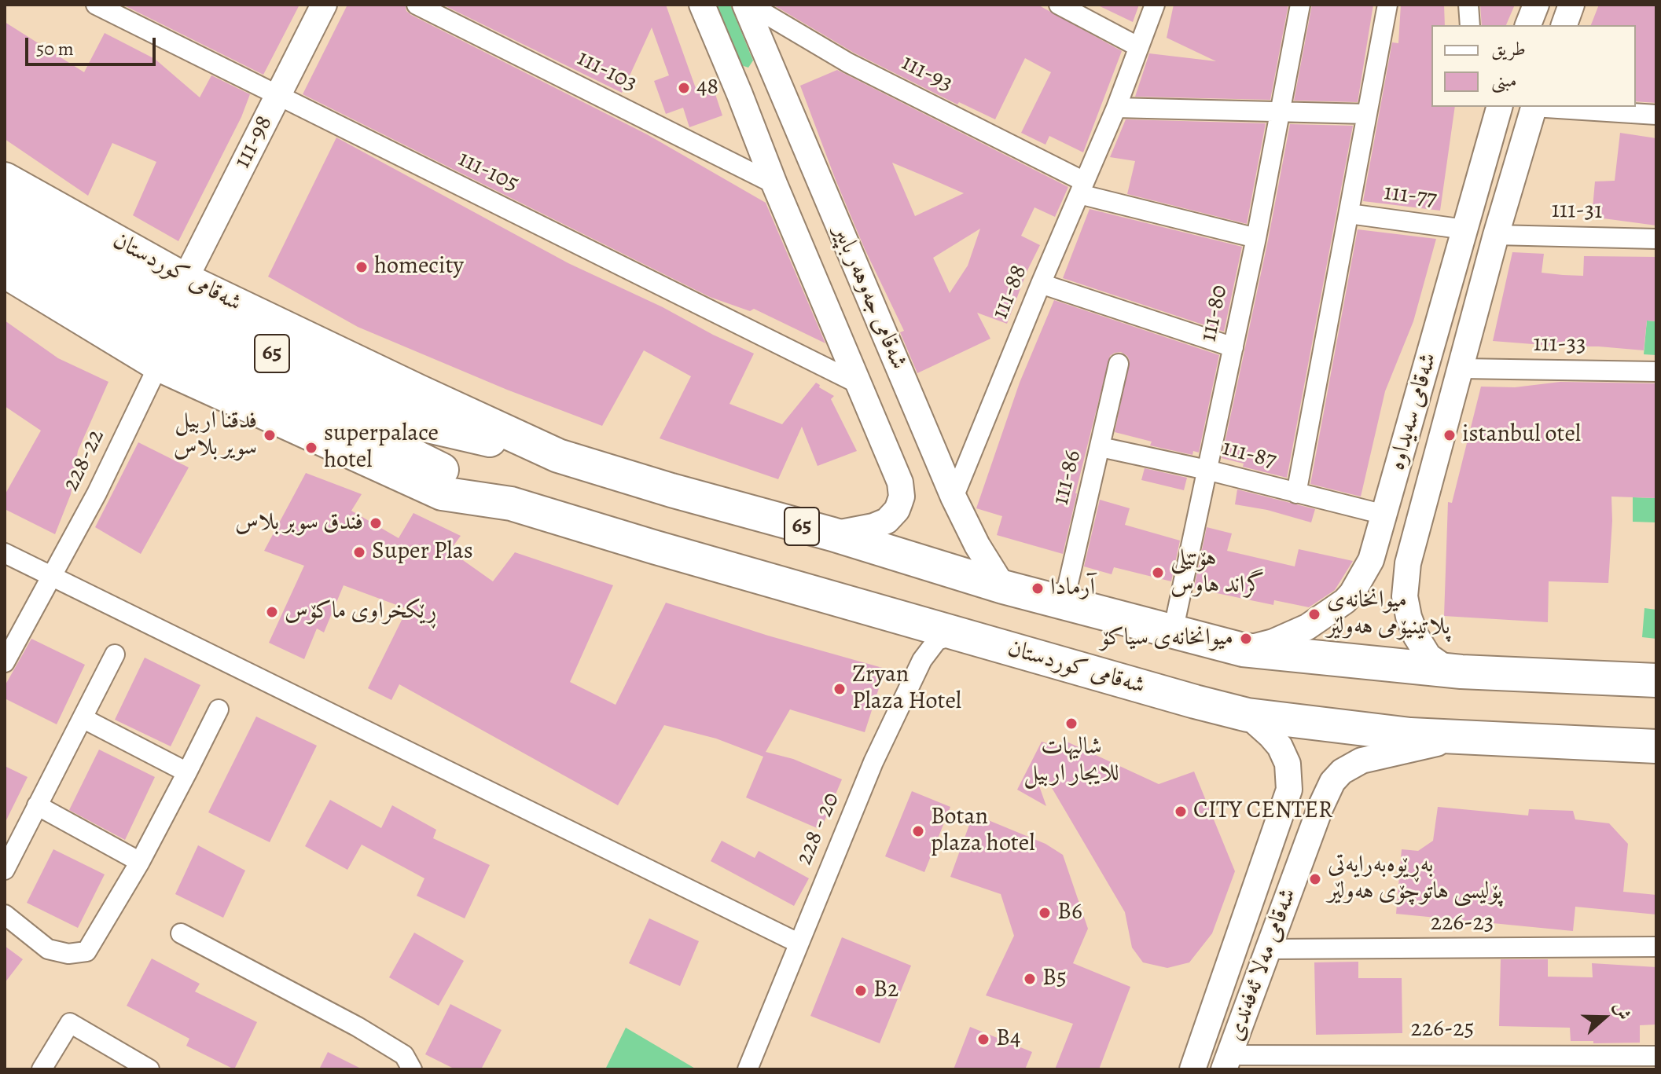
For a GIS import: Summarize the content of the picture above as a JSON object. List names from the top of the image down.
{
  "streets": {
    "highway": ["شەقامی کوردستان", "65"],
    "main road": [
      "111-98",
      "شەقامی جەوهەر باپیر",
      "شەقامی سەیداوە",
      "شەقامی مەلا ئەفەندی"
    ],
    "street": [
      "111-103",
      "111-93",
      "111-105",
      "111-77",
      "111-31",
      "111-88",
      "111-80",
      "111-33",
      "111-87",
      "228-22",
      "111-86",
      "228 - 20",
      "226-23",
      "226-25"
    ]
  },
  "crossings": [
    ["111-103", "شەقامی جەوهەر باپیر"],
    ["111-93", "111-88"],
    ["111-93", "شەقامی جەوهەر باپیر"],
    ["111-93", "111-80"],
    ["111-98", "111-105"],
    ["111-98", "شەقامی کوردستان"],
    ["111-105", "شەقامی جەوهەر باپیر"],
    ["111-77", "شەقامی سەیداوە"],
    ["111-31", "شەقامی سەیداوە"],
    ["شەقامی کوردستان", "شەقامی جەوهەر باپیر"],
    ["شەقامی کوردستان", "111-80"],
    ["شەقامی کوردستان", "شەقامی سەیداوە"],
    ["شەقامی کوردستان", "228-22"],
    ["شەقامی کوردستان", "111-86"],
    ["شەقامی کوردستان", "228 - 20"],
    ["شەقامی کوردستان", "شەقامی مەلا ئەفەندی"],
    ["111-88", "شەقامی جەوهەر باپیر"],
    ["111-80", "111-87"],
    ["111-33", "شەقامی سەیداوە"],
    ["شەقامی سەیداوە", "111-87"],
    ["111-87", "111-86"],
    ["226-23", "شەقامی مەلا ئەفەندی"],
    ["شەقامی مەلا ئەفەندی", "226-25"]
  ],
  "places": [
    "48",
    "homecity",
    "فدقنا اربيل سوير بلاس",
    "istanbul otel",
    "superpalace hotel",
    "فندق سوبر بلاس",
    "Super Plas",
    "هۆتێلی گراند هاوس",
    "آرمادا",
    "ڕێکخراوی ماکۆس",
    "میوانخانەی پلاتینیۆمی هەولێر",
    "میوانخانەی سیاکۆ",
    "Zryan Plaza Hotel",
    "شاليهات للايجار اربيل",
    "CITY CENTER",
    "Botan plaza hotel",
    "بەڕێوەبەرایەتی پۆلیسی هاتوچۆی هەولێر",
    "B6",
    "B5",
    "B2",
    "B4"
  ],
  "legend": ["طريق", "مبنى"],
  "scale_bar": "50 m",
  "north": "right"
}
